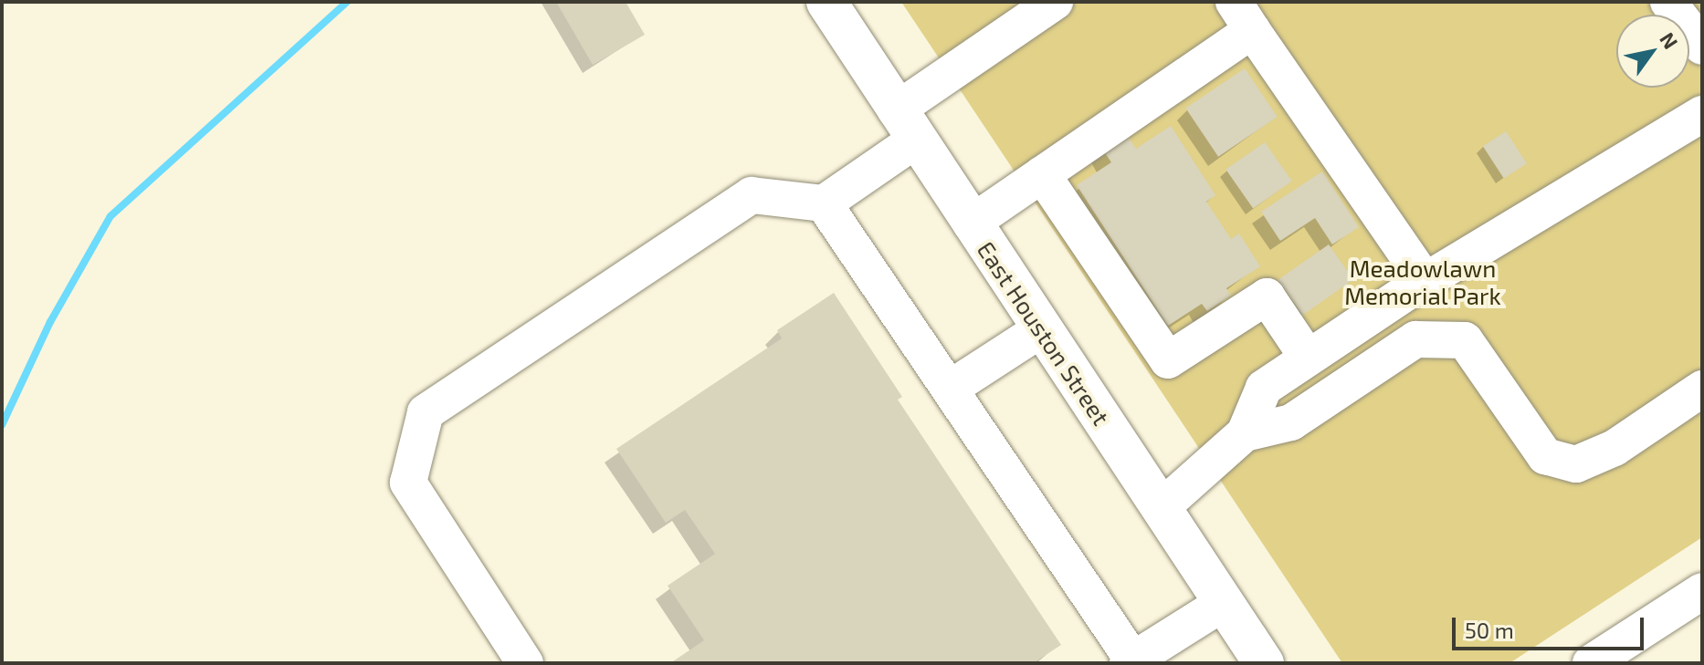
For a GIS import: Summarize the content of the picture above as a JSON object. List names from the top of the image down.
{
  "streets": {
    "main road": ["East Houston Street"]
  },
  "parks": ["Meadowlawn Memorial Park"],
  "scale_bar": "50 m",
  "north": "top right"
}
